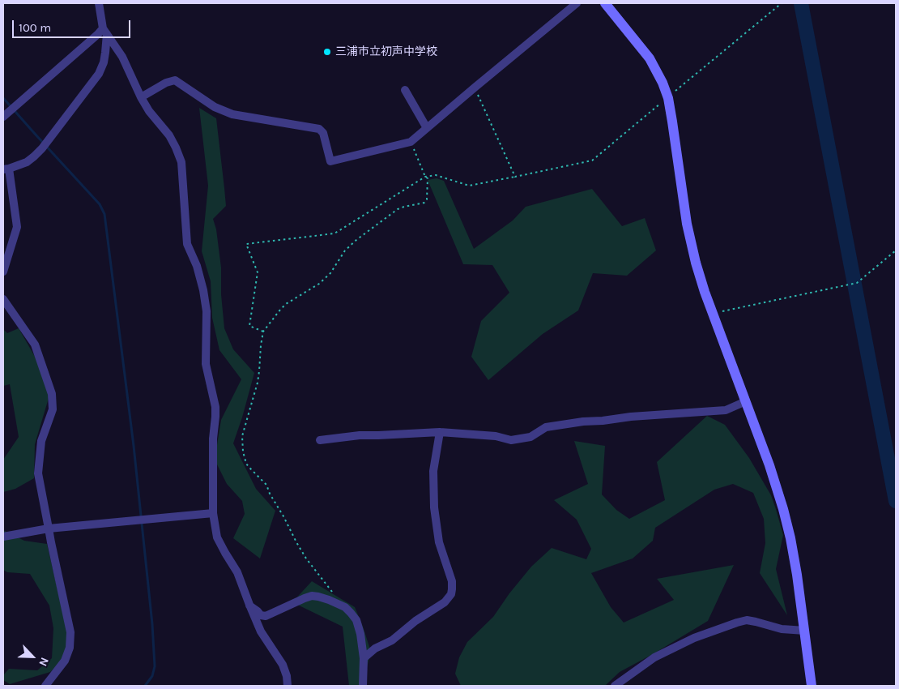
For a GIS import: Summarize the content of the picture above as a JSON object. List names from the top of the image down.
{
  "places": ["三浦市立初声中学校"],
  "scale_bar": "100 m",
  "north": "bottom right"
}
